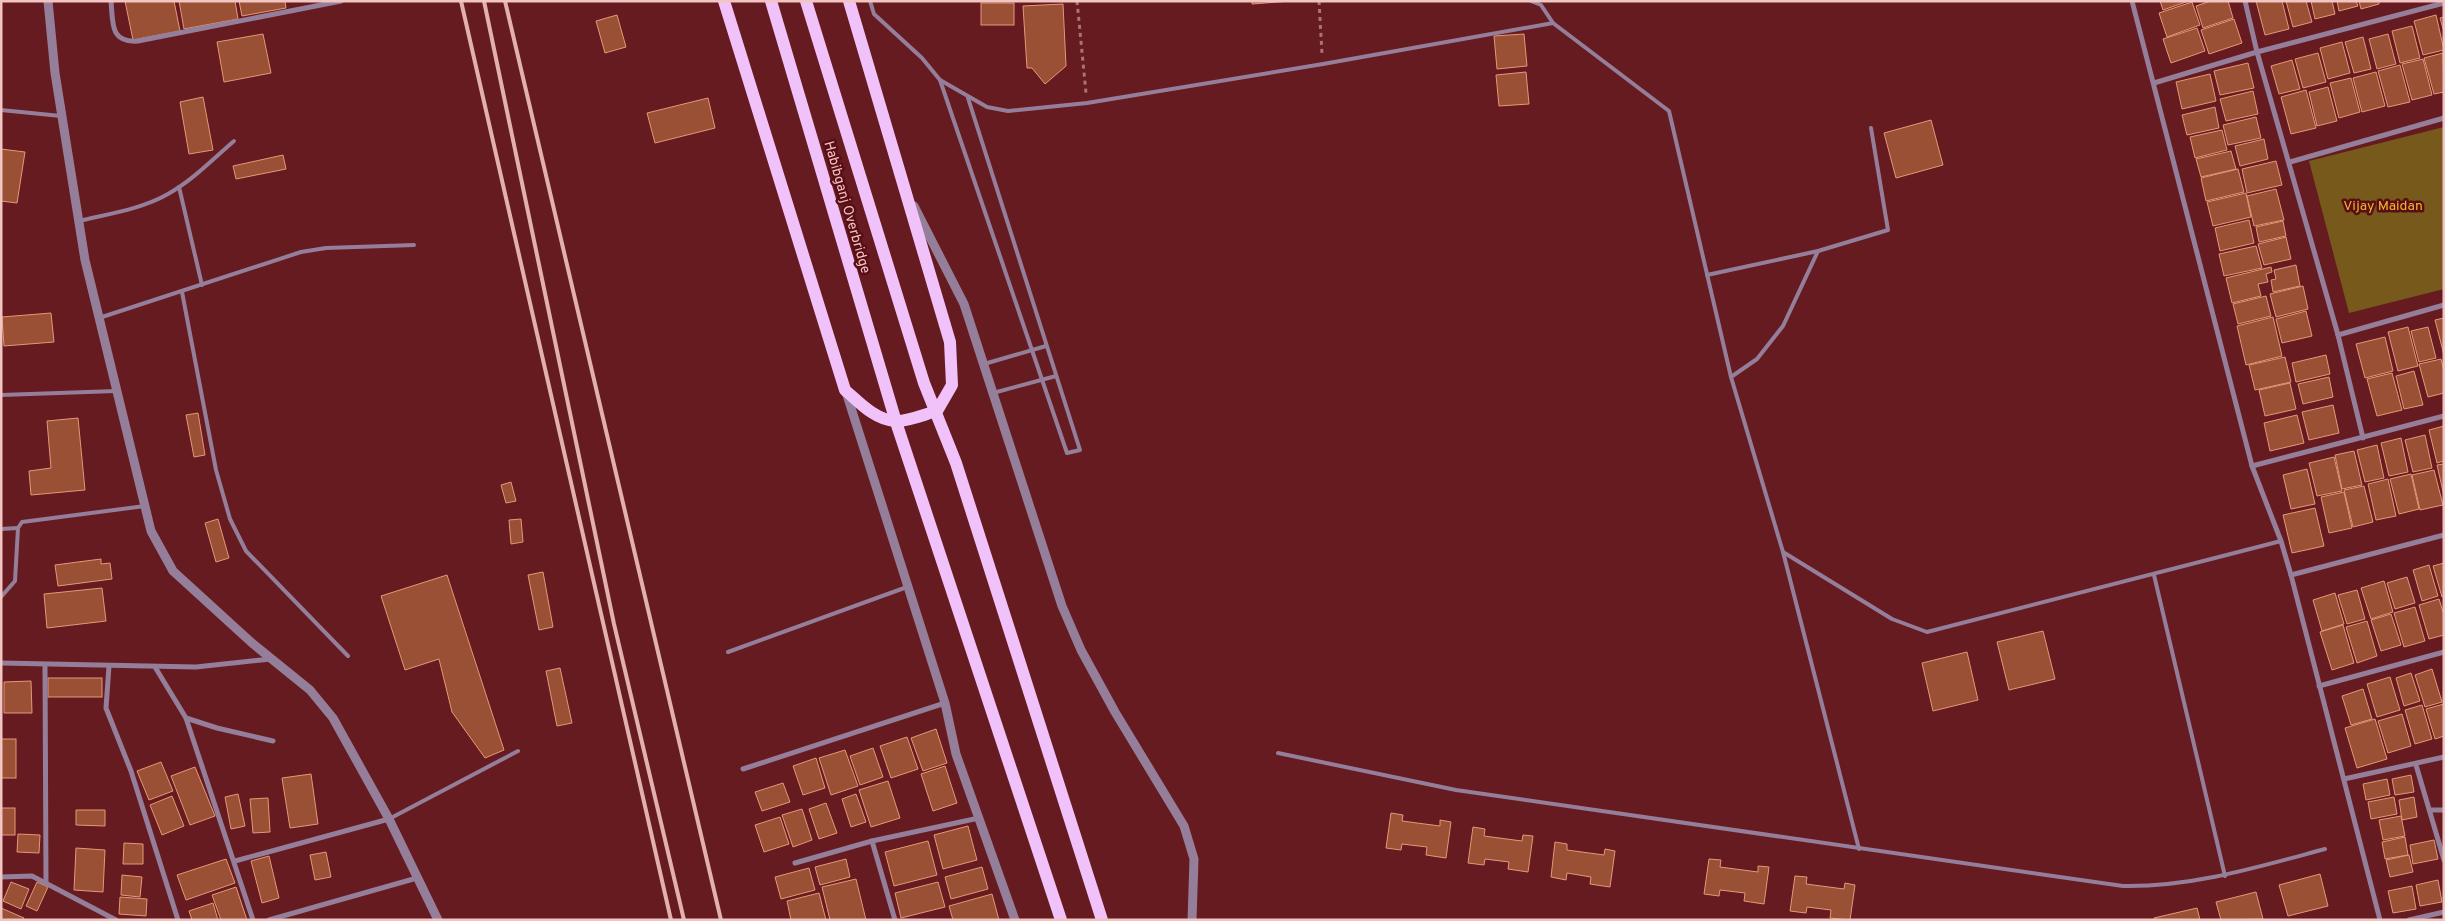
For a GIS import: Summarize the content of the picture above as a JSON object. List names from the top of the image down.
{
  "streets": {
    "main road": ["Habibganj Overbridge"]
  },
  "parks": ["Vijay Maidan"]
}
